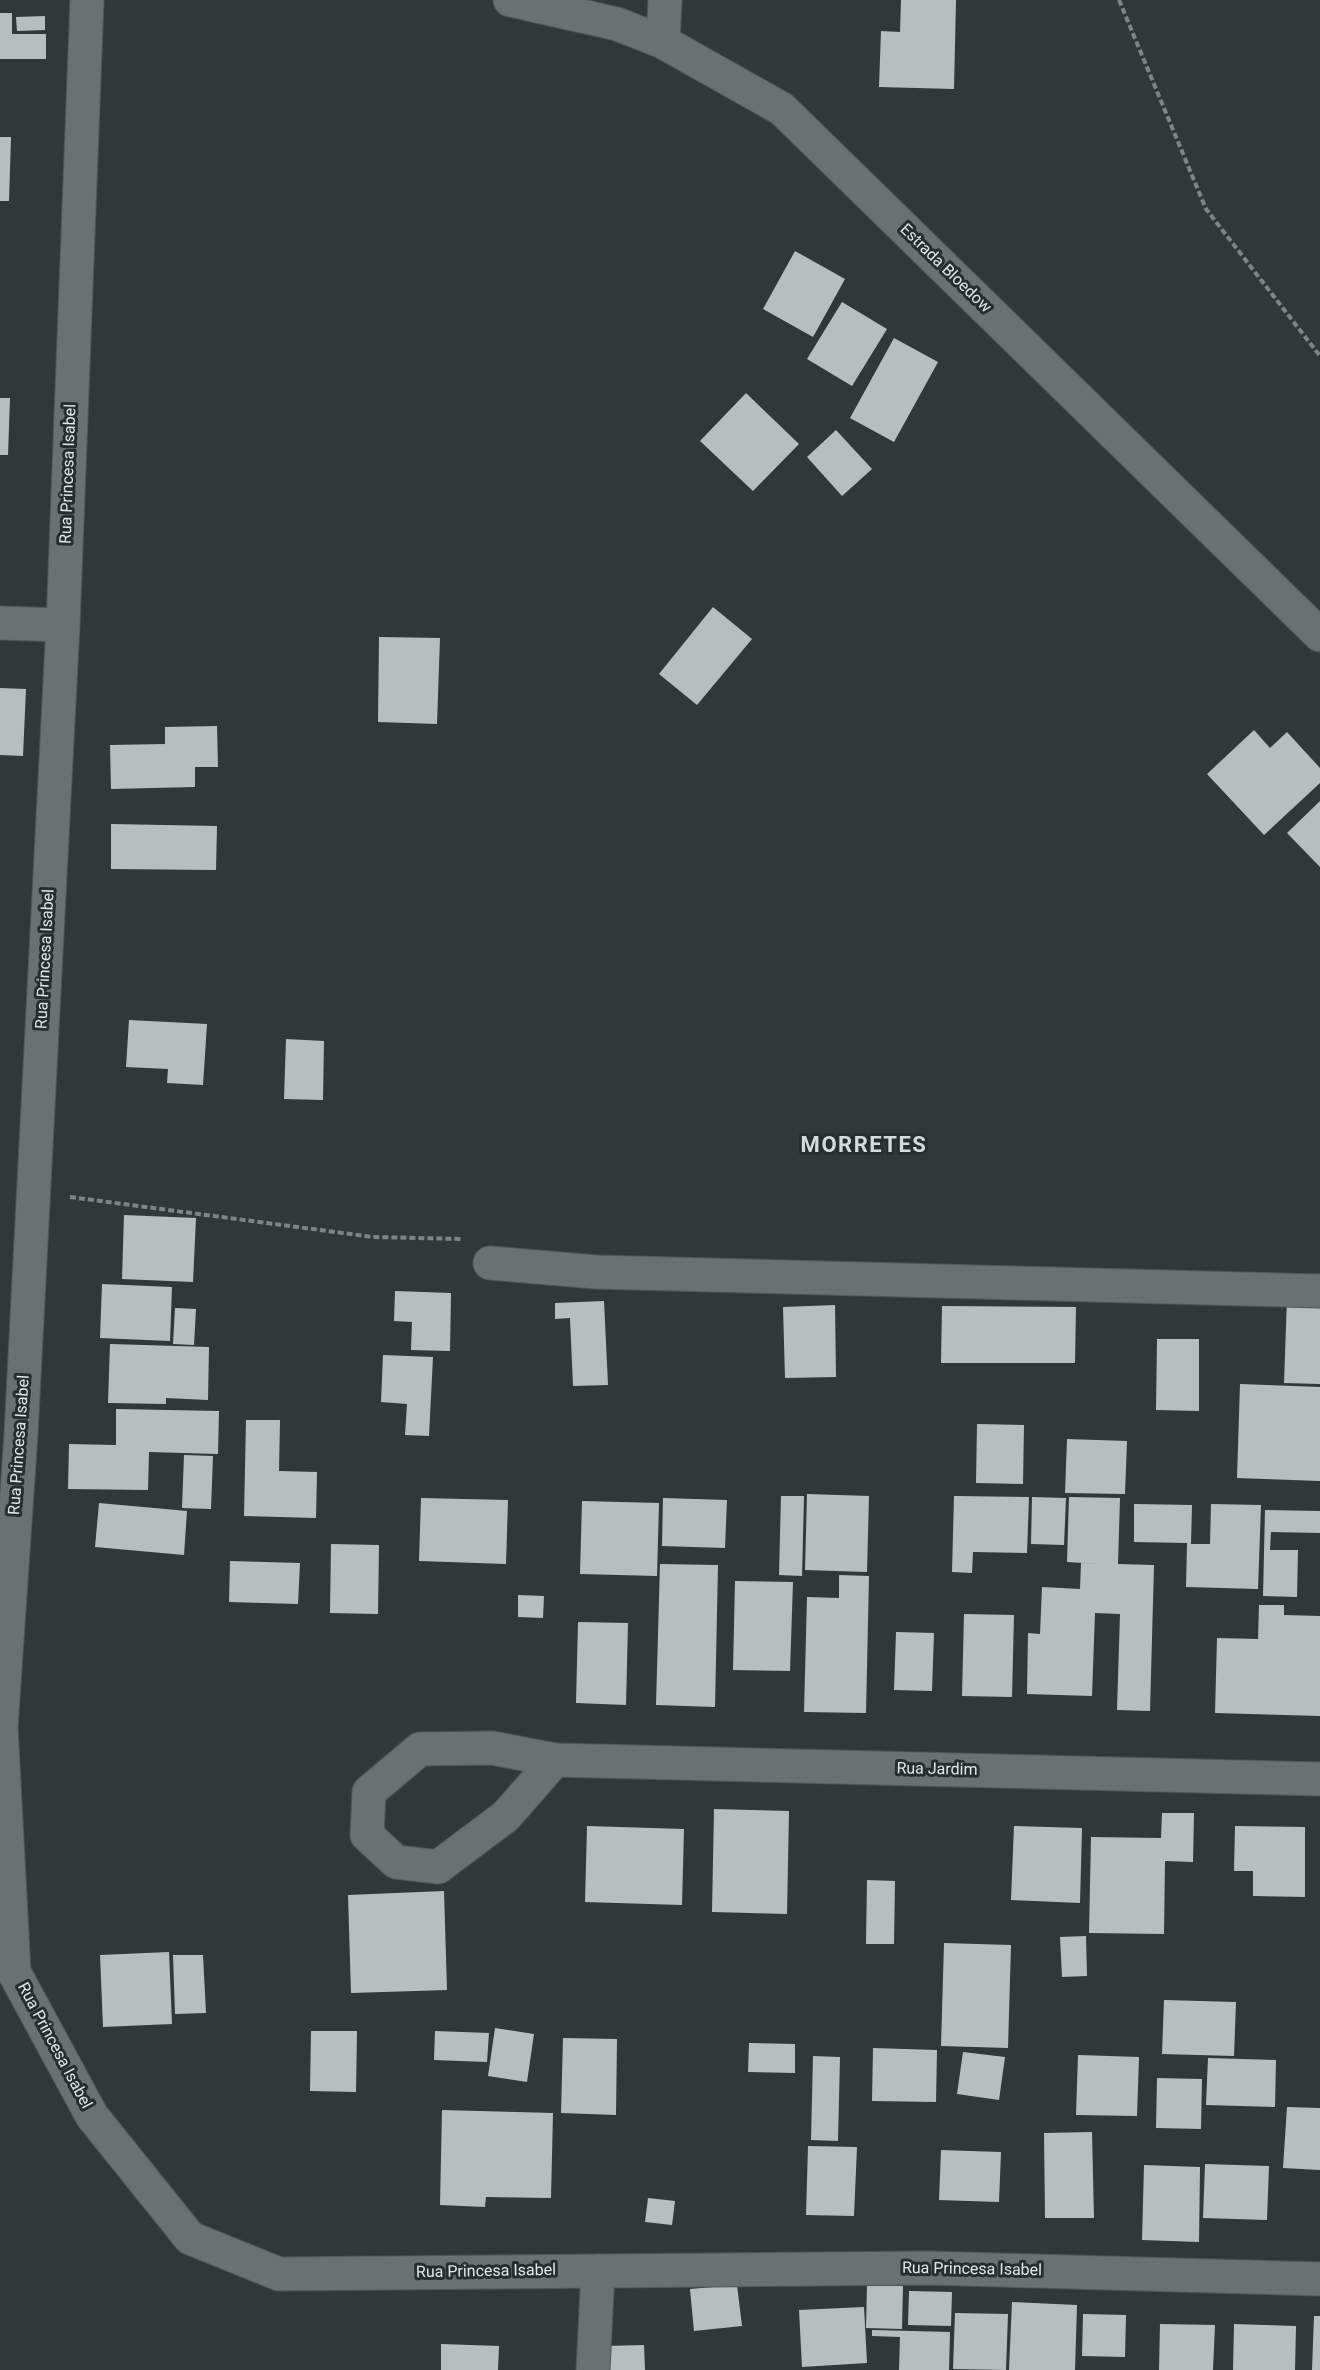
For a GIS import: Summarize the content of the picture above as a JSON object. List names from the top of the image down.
{
  "streets": {
    "street": ["Estrada Bloedow", "Rua Princesa Isabel", "Rua Jardim"]
  },
  "districts": ["MORRETES"]
}
